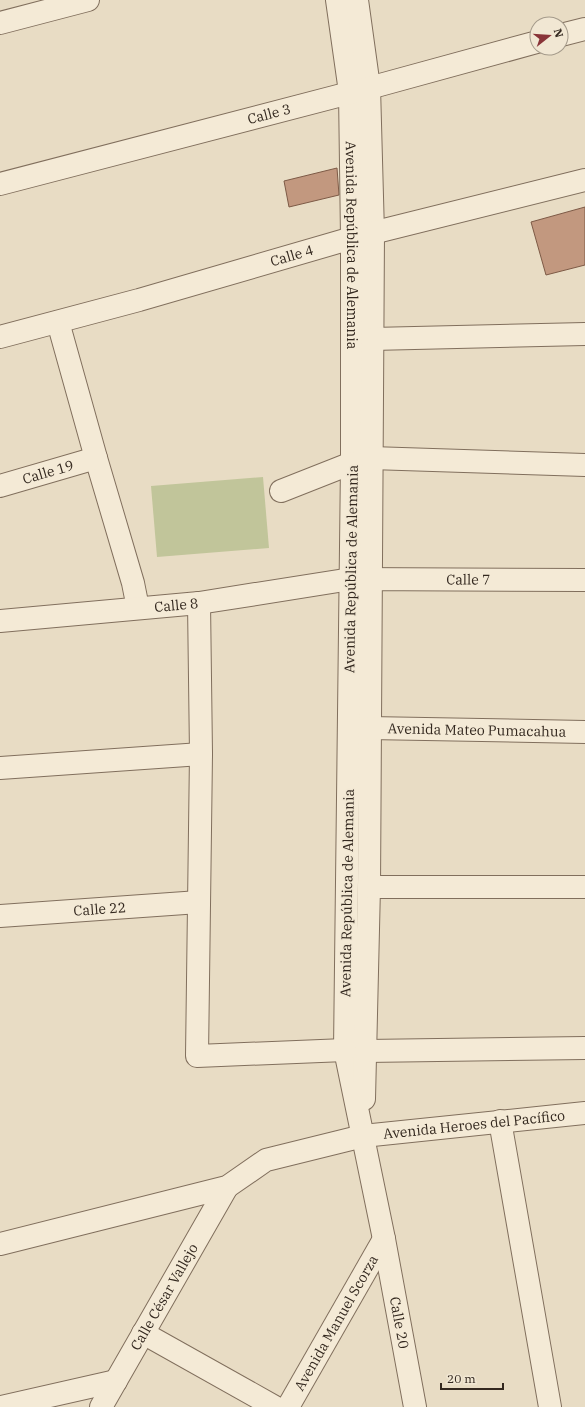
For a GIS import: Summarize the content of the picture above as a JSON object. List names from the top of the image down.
{
  "streets": {
    "street": [
      "Calle 3",
      "Avenida República de Alemania",
      "Calle 4",
      "Calle 19",
      "Calle 7",
      "Calle 8",
      "Avenida Mateo Pumacahua",
      "Calle 22",
      "Avenida Heroes del Pacífico",
      "Calle César Vallejo",
      "Avenida Manuel Scorza",
      "Calle 20"
    ]
  },
  "crossings": [
    ["Calle 3", "Avenida República de Alemania"],
    ["Avenida República de Alemania", "Calle 4"],
    ["Avenida República de Alemania", "Calle 7"],
    ["Avenida República de Alemania", "Calle 8"],
    ["Avenida República de Alemania", "Avenida Mateo Pumacahua"],
    ["Avenida República de Alemania", "Avenida Heroes del Pacífico"],
    ["Avenida República de Alemania", "Avenida Manuel Scorza"],
    ["Avenida República de Alemania", "Calle 20"],
    ["Calle 7", "Calle 8"],
    ["Avenida Heroes del Pacífico", "Calle César Vallejo"],
    ["Avenida Manuel Scorza", "Calle 20"]
  ],
  "scale_bar": "20 m",
  "north": "right"
}
